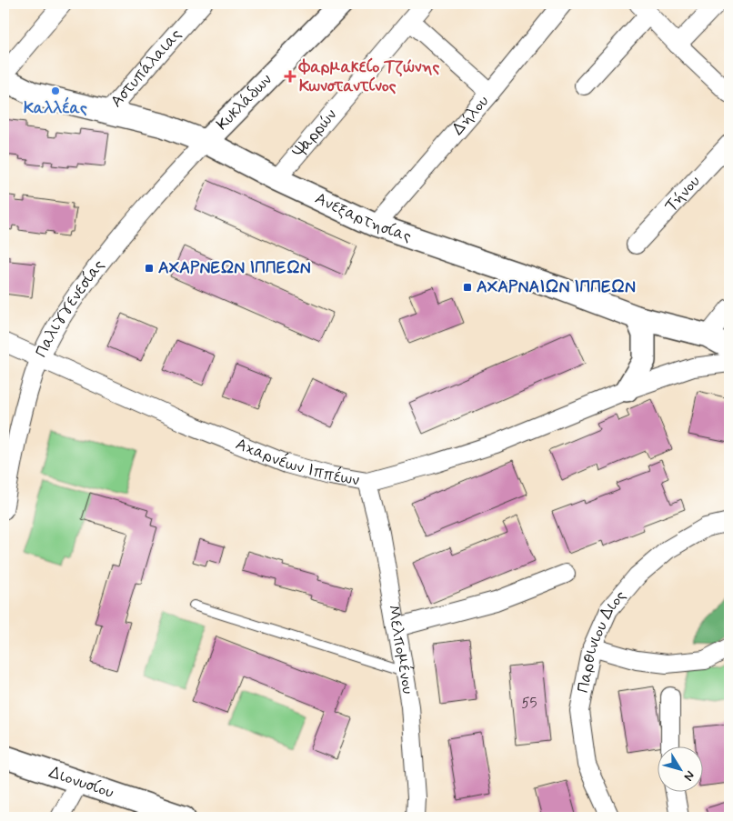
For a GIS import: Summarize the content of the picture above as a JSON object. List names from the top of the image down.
{
  "streets": {
    "street": [
      "Αστυπάλαιας",
      "Κυκλάδων",
      "Δήλου",
      "Ψαρρών",
      "Τήνου",
      "Ανεξαρτησίας",
      "Παλιγγενεσίας",
      "Αχαρνέων Ιππέων",
      "Παρθινιου Διος",
      "Μελπομένου",
      "Διονυσίου"
    ]
  },
  "crossings": [
    ["Αστυπάλαιας", "Ανεξαρτησίας"],
    ["Κυκλάδων", "Ανεξαρτησίας"],
    ["Κυκλάδων", "Παλιγγενεσίας"],
    ["Δήλου", "Ανεξαρτησίας"],
    ["Ψαρρών", "Ανεξαρτησίας"],
    ["Ανεξαρτησίας", "Παλιγγενεσίας"],
    ["Παλιγγενεσίας", "Αχαρνέων Ιππέων"],
    ["Αχαρνέων Ιππέων", "Μελπομένου"]
  ],
  "places": {
    "health": ["Φαρμακείο Τζώνης Κωνσταντίνος"],
    "other": ["Καλλέας"],
    "transit": ["ΑΧΑΡΝΕΩΝ ΙΠΠΕΩΝ", "ΑΧΑΡΝΑΙΩΝ ΙΠΠΕΩΝ"]
  },
  "house_numbers": ["55"],
  "north": "bottom right"
}
